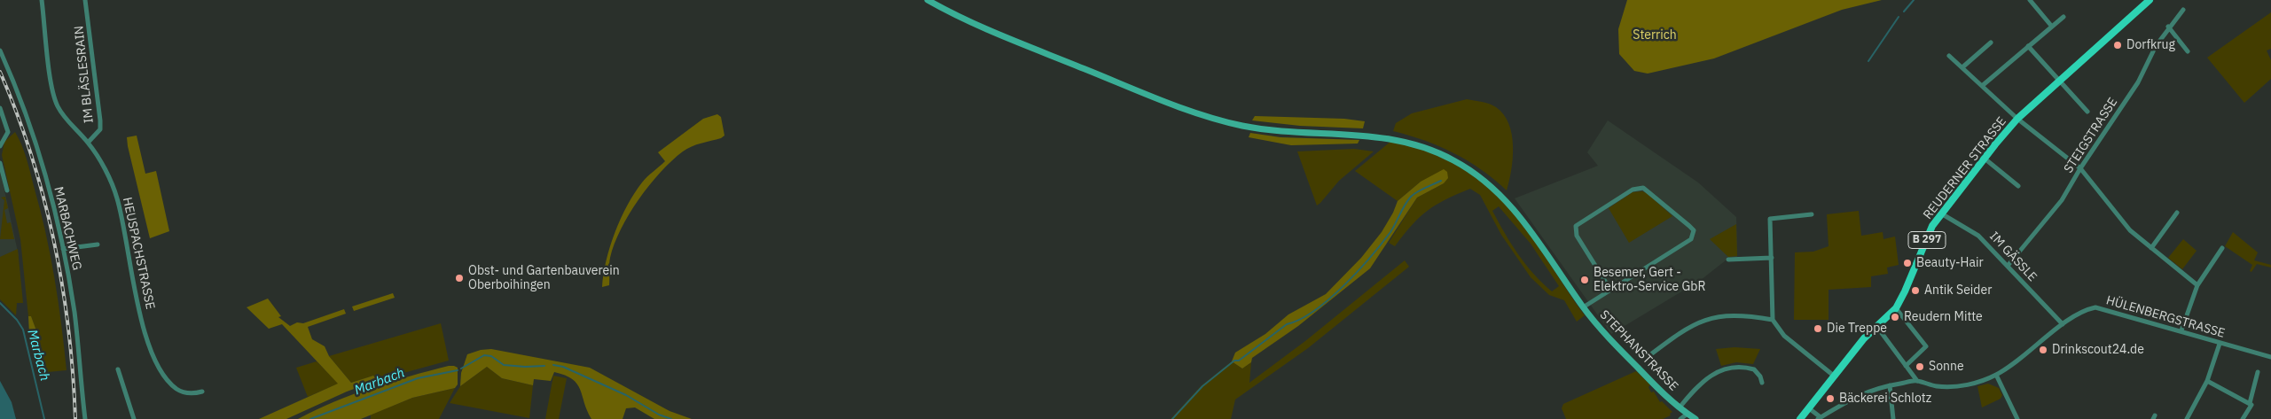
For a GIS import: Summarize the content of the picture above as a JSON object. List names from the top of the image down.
{
  "streets": {
    "main road": ["REUDERNER STRASSE", "B 297"],
    "street": [
      "IM BLÄSLESRAIN",
      "STEIGSTRASSE",
      "MARBACHWEG",
      "HEUSPACHSTRASSE",
      "IM GÄSSLE",
      "HÜLENBERGSTRASSE",
      "STEPHANSTRASSE"
    ]
  },
  "crossings": [
    ["IM BLÄSLESRAIN", "HEUSPACHSTRASSE"],
    ["STEIGSTRASSE", "IM GÄSSLE"],
    ["REUDERNER STRASSE", "IM GÄSSLE"],
    ["REUDERNER STRASSE", "HÜLENBERGSTRASSE"],
    ["IM GÄSSLE", "HÜLENBERGSTRASSE"]
  ],
  "water": ["Marbach"],
  "parks": ["Sterrich"],
  "places": [
    "Dorfkrug",
    "Beauty-Hair",
    "Obst- und Gartenbauverein Oberboihingen",
    "Besemer, Gert - Elektro-Service GbR",
    "Antik Seider",
    "Reudern Mitte",
    "Die Treppe",
    "Drinkscout24.de",
    "Sonne",
    "Bäckerei Schlotz"
  ]
}
